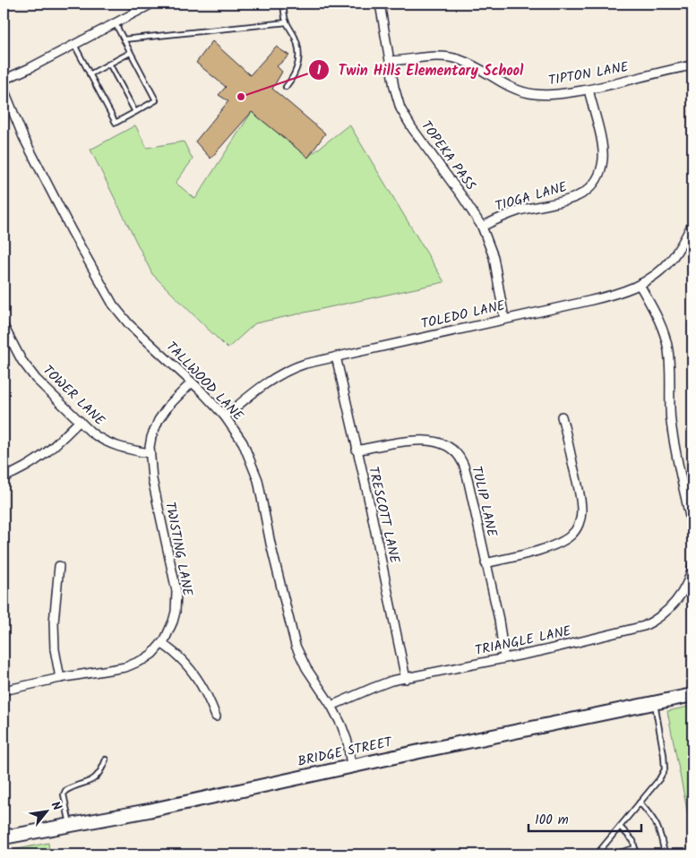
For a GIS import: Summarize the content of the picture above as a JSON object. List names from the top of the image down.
{
  "streets": {
    "main road": ["BRIDGE STREET"],
    "street": [
      "TIPTON LANE",
      "TOPEKA PASS",
      "TIOGA LANE",
      "TOLEDO LANE",
      "TALLWOOD LANE",
      "TOWER LANE",
      "TULIP LANE",
      "TRESCOTT LANE",
      "TWISTING LANE",
      "TRIANGLE LANE"
    ]
  },
  "crossings": [
    ["TIPTON LANE", "TOPEKA PASS"],
    ["TIPTON LANE", "TIOGA LANE"],
    ["TOPEKA PASS", "TIOGA LANE"],
    ["TOPEKA PASS", "TOLEDO LANE"],
    ["TOLEDO LANE", "TALLWOOD LANE"],
    ["TOLEDO LANE", "TRESCOTT LANE"],
    ["TALLWOOD LANE", "TWISTING LANE"],
    ["TALLWOOD LANE", "TRIANGLE LANE"],
    ["TALLWOOD LANE", "BRIDGE STREET"],
    ["TOWER LANE", "TWISTING LANE"],
    ["TULIP LANE", "TRESCOTT LANE"],
    ["TULIP LANE", "TRIANGLE LANE"],
    ["TRESCOTT LANE", "TRIANGLE LANE"]
  ],
  "places": ["Twin Hills Elementary School"],
  "scale_bar": "100 m",
  "north": "top right"
}
